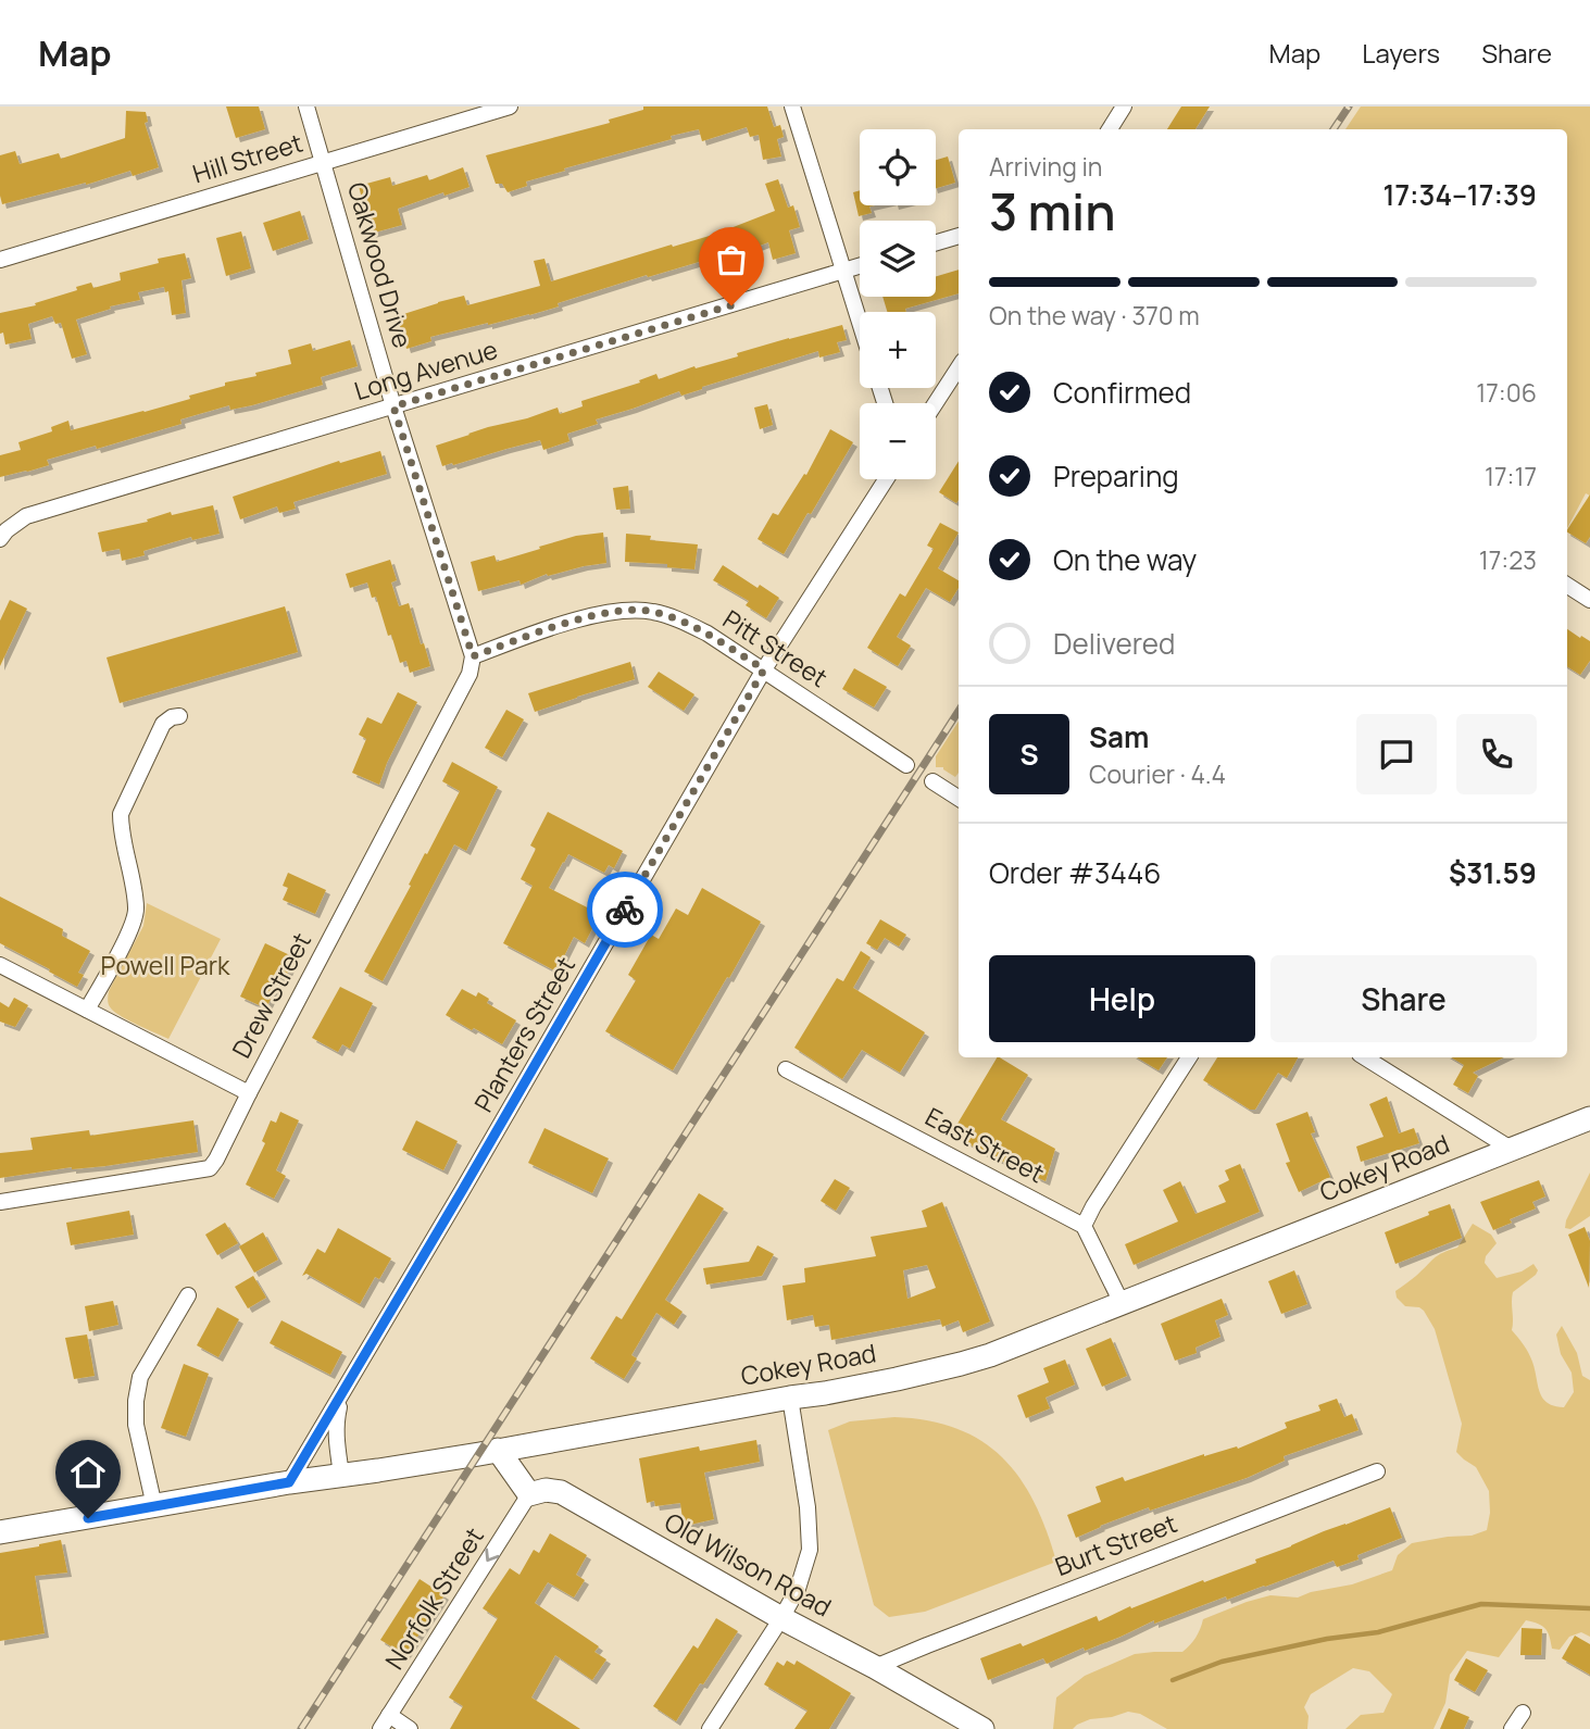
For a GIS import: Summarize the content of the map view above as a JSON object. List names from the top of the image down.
{
  "streets": {
    "street": [
      "Hill Street",
      "Oakwood Drive",
      "Long Avenue",
      "Pitt Street",
      "Drew Street",
      "Planters Street",
      "East Street",
      "Cokey Road",
      "Burt Street",
      "Old Wilson Road",
      "Norfolk Street"
    ]
  },
  "crossings": [
    ["Hill Street", "Oakwood Drive"],
    ["Oakwood Drive", "Long Avenue"],
    ["Oakwood Drive", "Pitt Street"],
    ["Oakwood Drive", "Drew Street"],
    ["Pitt Street", "Drew Street"],
    ["Pitt Street", "Planters Street"],
    ["Planters Street", "Cokey Road"],
    ["Burt Street", "Old Wilson Road"],
    ["Old Wilson Road", "Norfolk Street"]
  ],
  "one_way": ["Norfolk Street"],
  "parks": ["Powell Park"],
  "page": {
    "header": "Map",
    "nav": ["Map", "Layers", "Share"],
    "map_buttons": ["+", "−"],
    "heading": ["3 min", "Arriving in", "17:34–17:39"],
    "panel": [
      "Sam",
      "Courier · 4.4",
      "Order #3446",
      "$31.59"
    ],
    "bar": "On the way · 370 m",
    "list": [
      ["Confirmed", "17:06"],
      ["Preparing", "17:17"],
      ["On the way", "17:23"],
      "Delivered"
    ],
    "round": "S",
    "buttons": ["Help", "Share"]
  }
}
